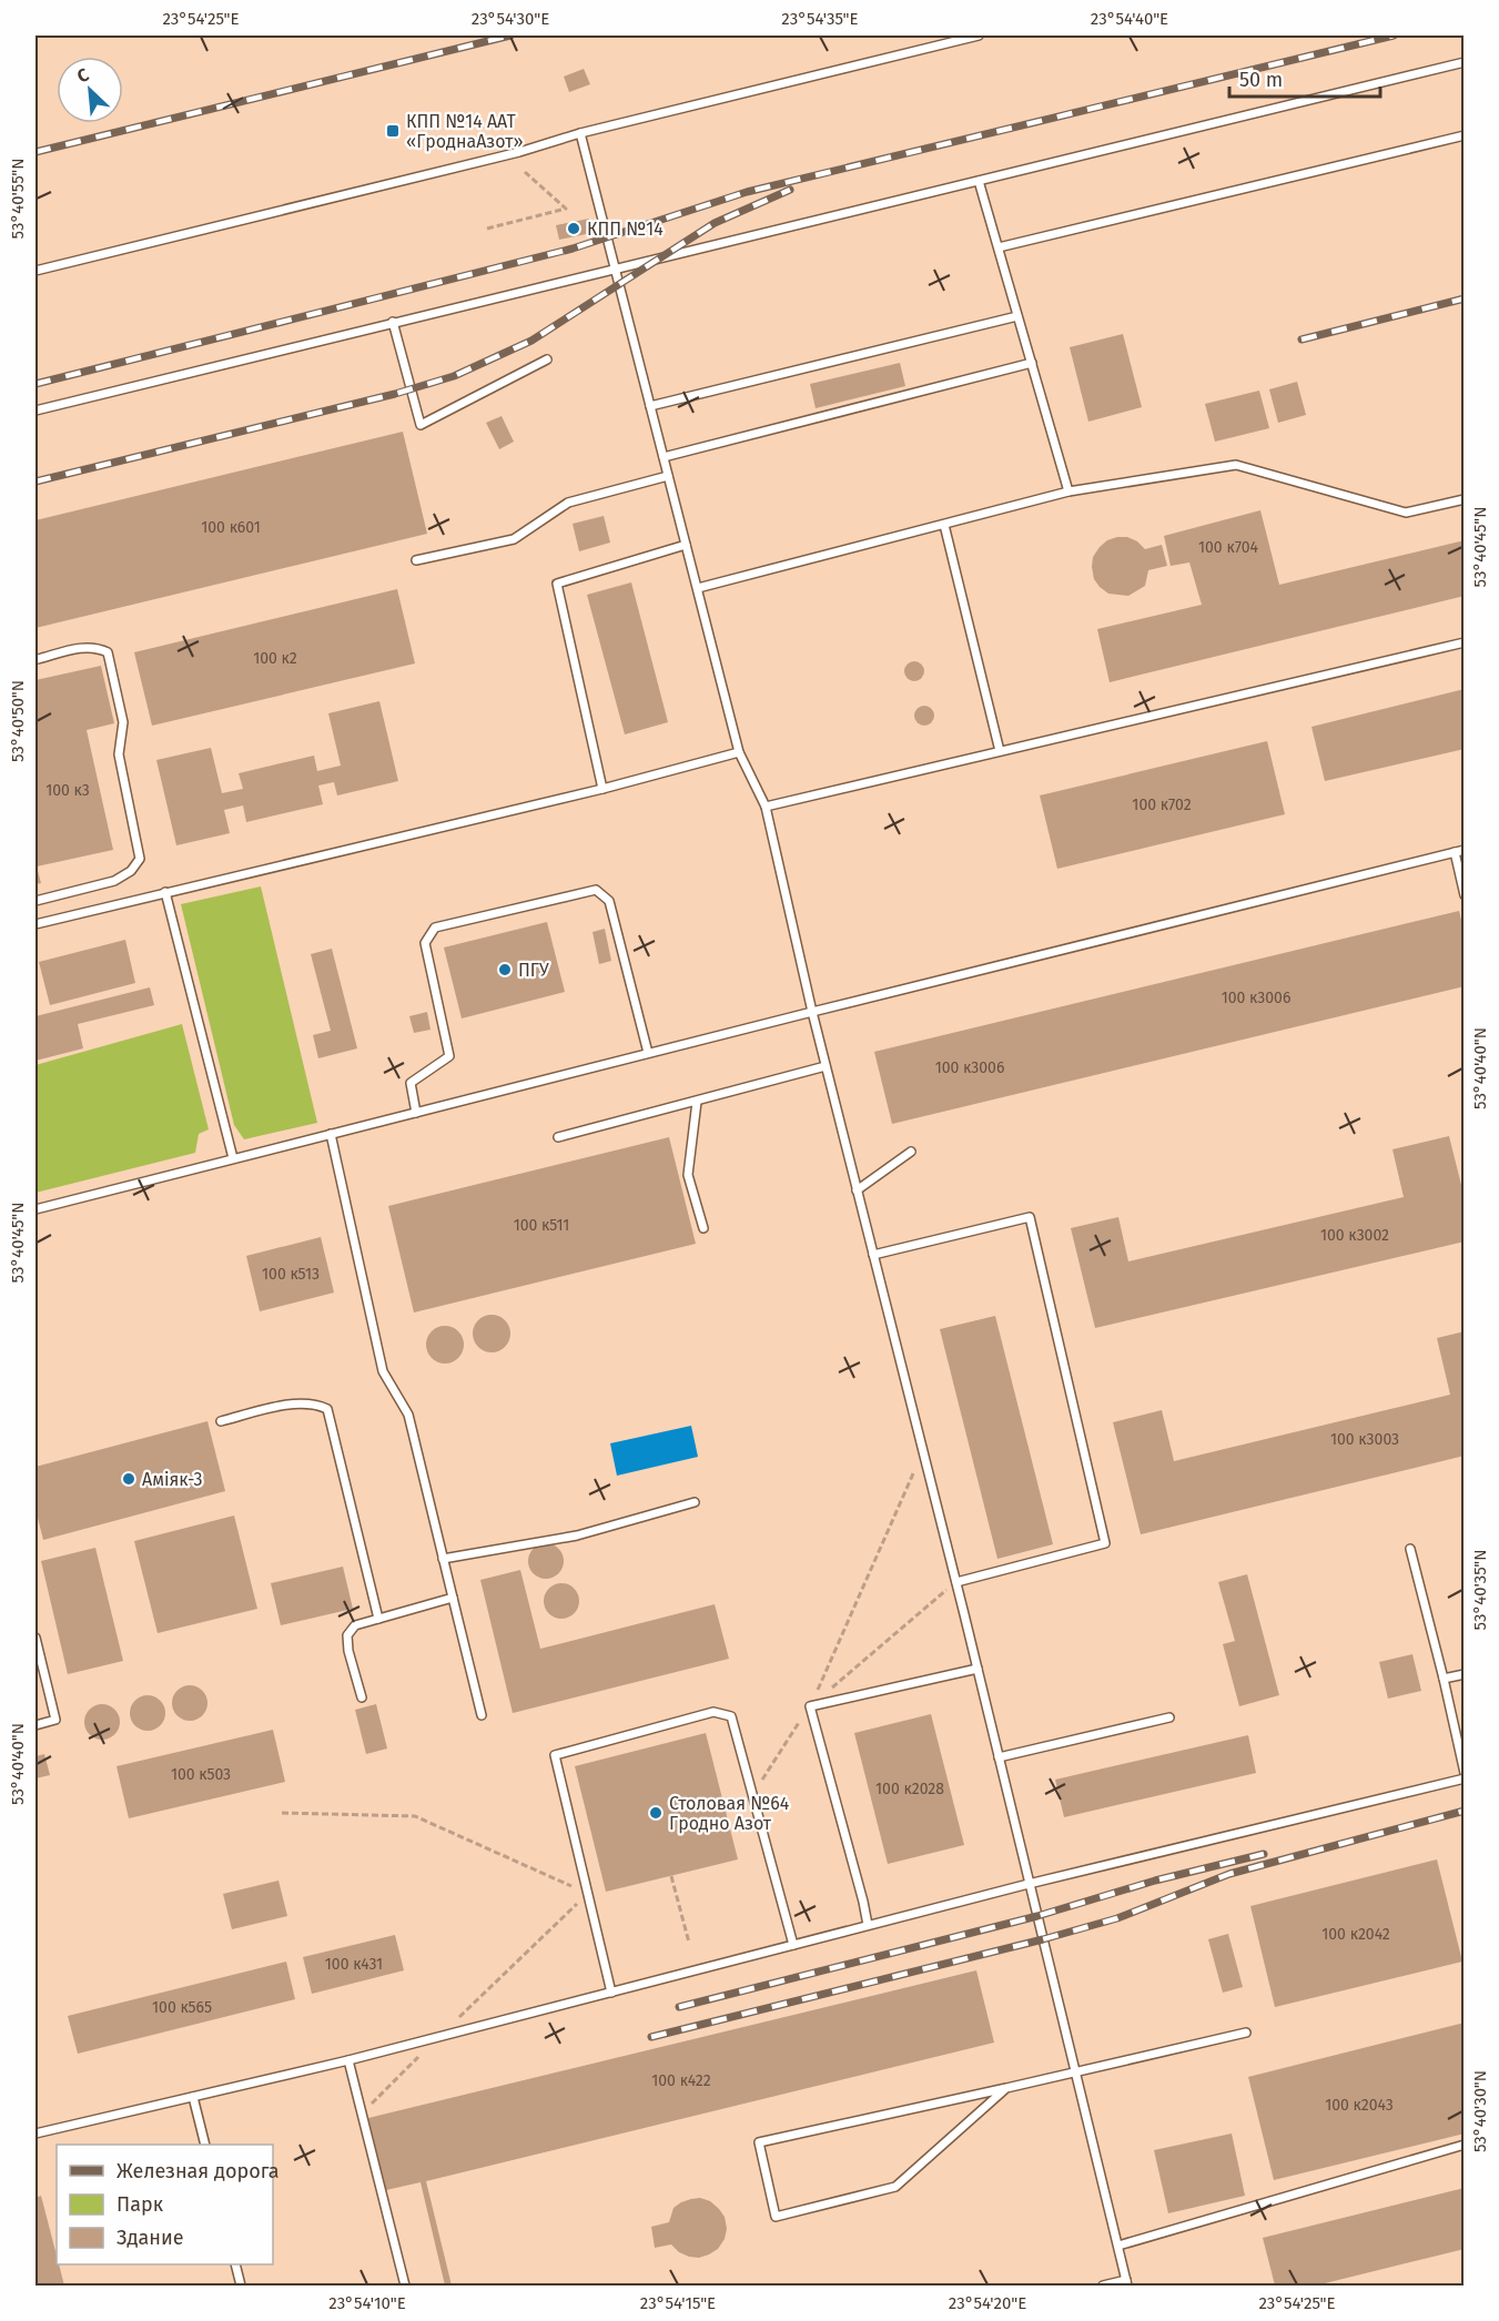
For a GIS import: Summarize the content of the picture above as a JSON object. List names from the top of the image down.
{
  "places": {
    "transit": ["КПП №14 ААТ «ГроднаАзот»"],
    "other": [
      "КПП №14",
      "ПГУ",
      "Аміяк-3",
      "Столовая №64 Гродно Азот"
    ]
  },
  "house_numbers": [
    "100 к601",
    "100 к704",
    "100 к2",
    "100 к3",
    "100 к702",
    "100 к3006",
    "100 к3006",
    "100 к511",
    "100 к3002",
    "100 к513",
    "100 к3003",
    "100 к503",
    "100 к2028",
    "100 к2042",
    "100 к431",
    "100 к565",
    "100 к422",
    "100 к2043"
  ],
  "legend": ["Железная дорога", "Парк", "Здание"],
  "scale_bar": "50 m",
  "north": "top left",
  "coordinates": [
    "23°54'25\"E",
    "23°54'30\"E",
    "23°54'35\"E",
    "23°54'40\"E",
    "53°40'55\"N",
    "53°40'45\"N",
    "53°40'50\"N",
    "53°40'40\"N",
    "53°40'35\"N",
    "53°40'30\"N",
    "23°54'10\"E",
    "23°54'15\"E",
    "23°54'20\"E"
  ]
}
